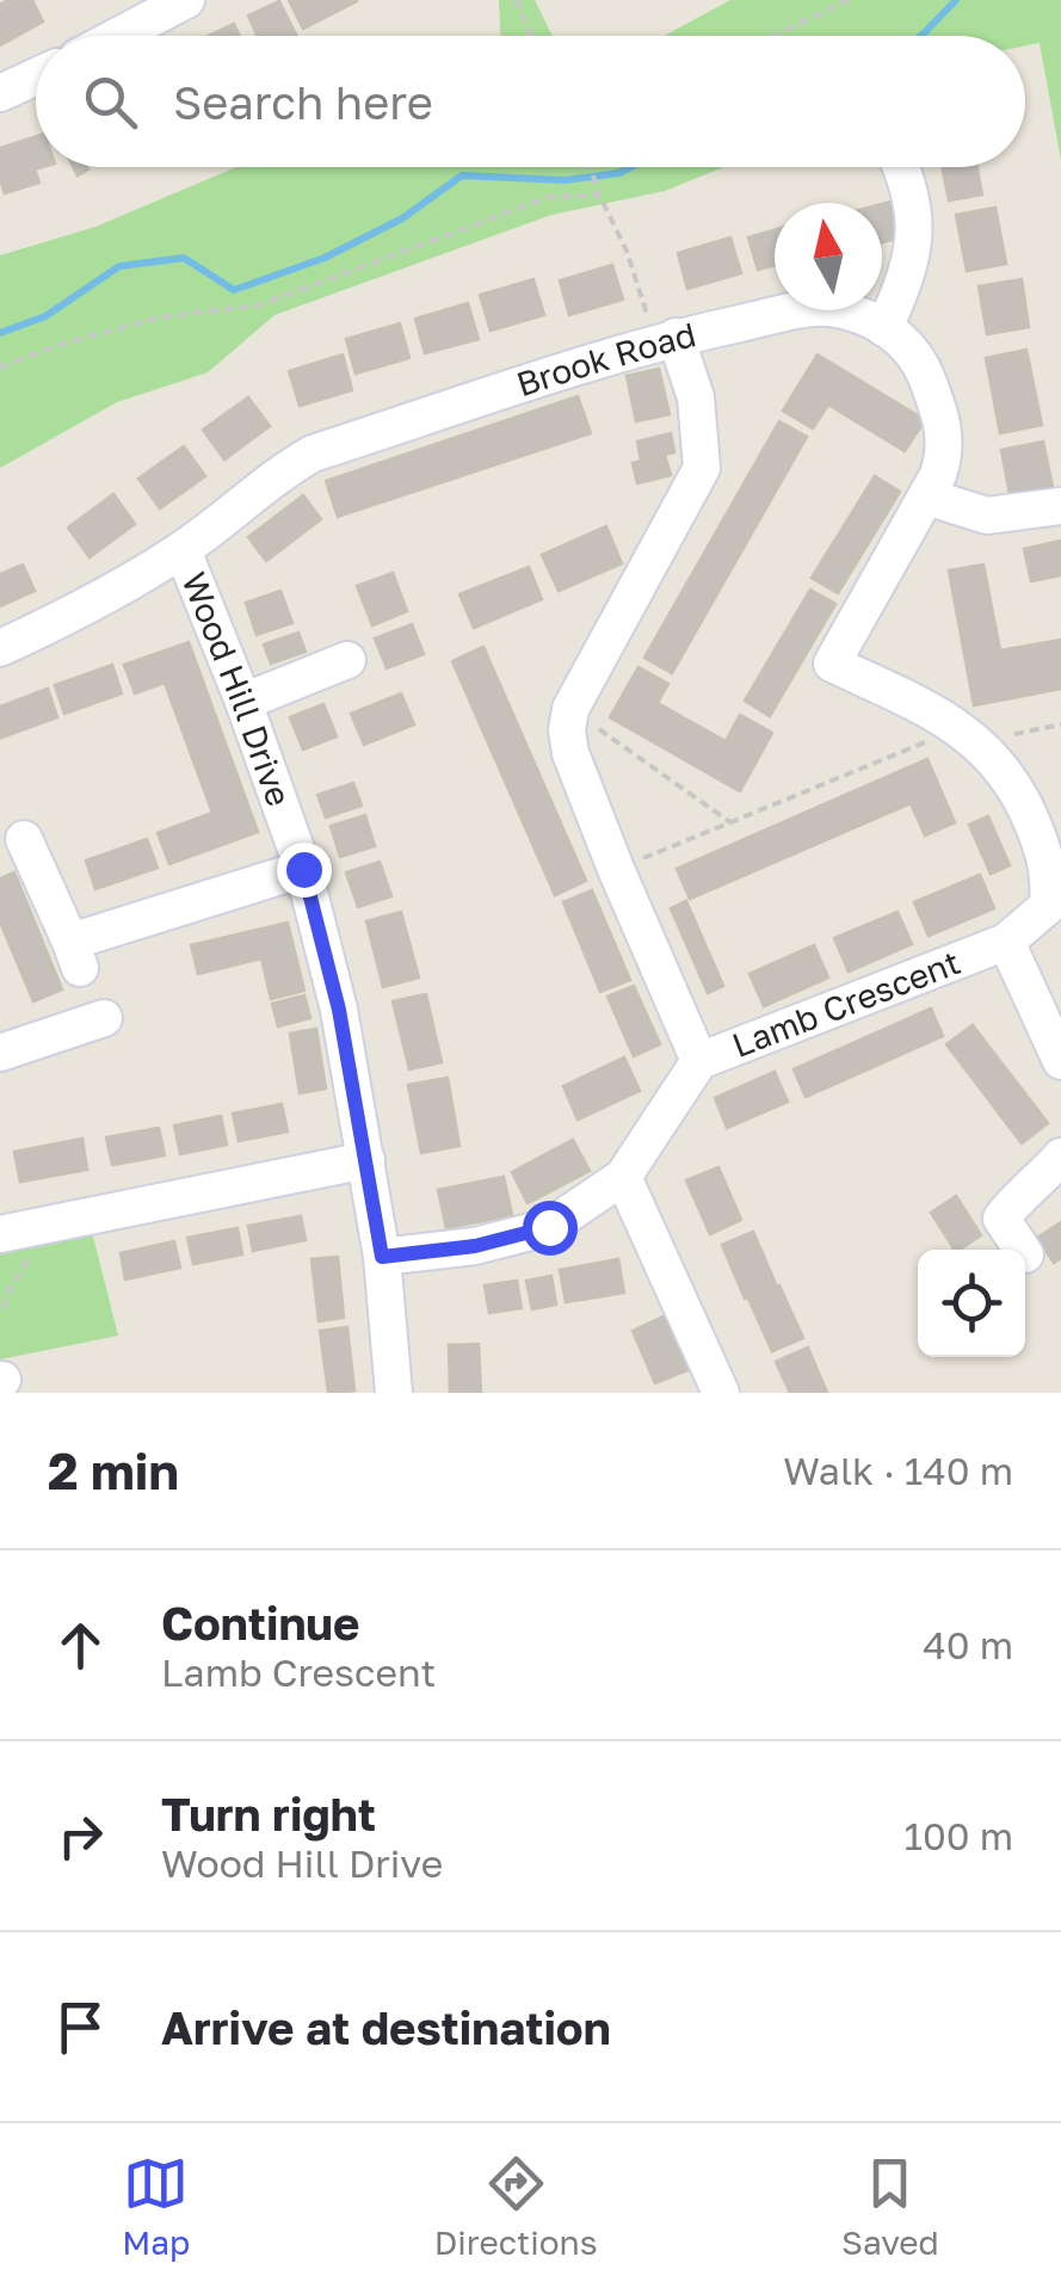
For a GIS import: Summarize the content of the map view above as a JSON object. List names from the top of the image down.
{
  "streets": {
    "street": ["Brook Road", "Wood Hill Drive", "Lamb Crescent"]
  },
  "crossings": [
    ["Brook Road", "Wood Hill Drive"],
    ["Brook Road", "Lamb Crescent"],
    ["Wood Hill Drive", "Lamb Crescent"]
  ],
  "north": "top",
  "page": {
    "search": "Search here",
    "heading": ["2 min", "Walk · 140 m"],
    "list": [
      ["Continue", "Lamb Crescent", "40 m"],
      ["Turn right", "Wood Hill Drive", "100 m"],
      "Arrive at destination"
    ],
    "nav": ["Map", "Directions", "Saved"]
  }
}
